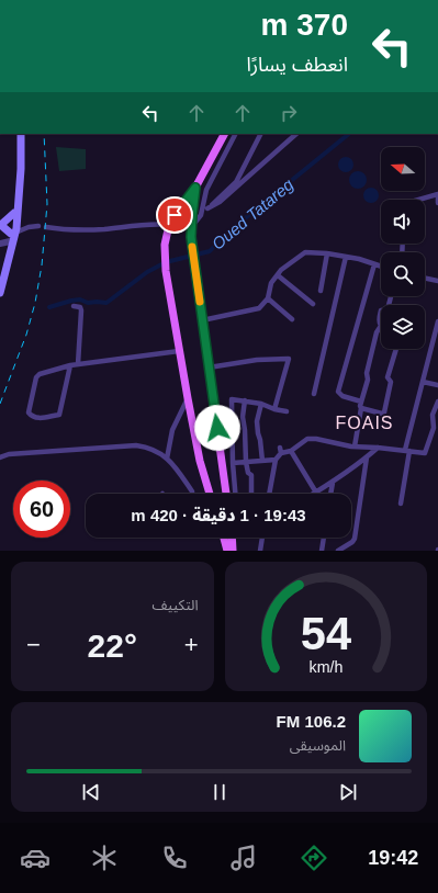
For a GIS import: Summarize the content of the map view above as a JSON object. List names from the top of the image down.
{
  "districts": ["FOAIS"],
  "water": ["Oued Tatareg"],
  "north": "left",
  "page": {
    "turn": ["370 m", "انعطف يسارًا"],
    "limit": "60",
    "trip": "19:43 · 1 دقيقة · 420 m",
    "tile": "التكييف",
    "heat": ["−", "22°", "+"],
    "song": ["106.2 FM", "الموسيقى"],
    "tabs": "19:42",
    "gauge": ["54", "km/h"]
  }
}
